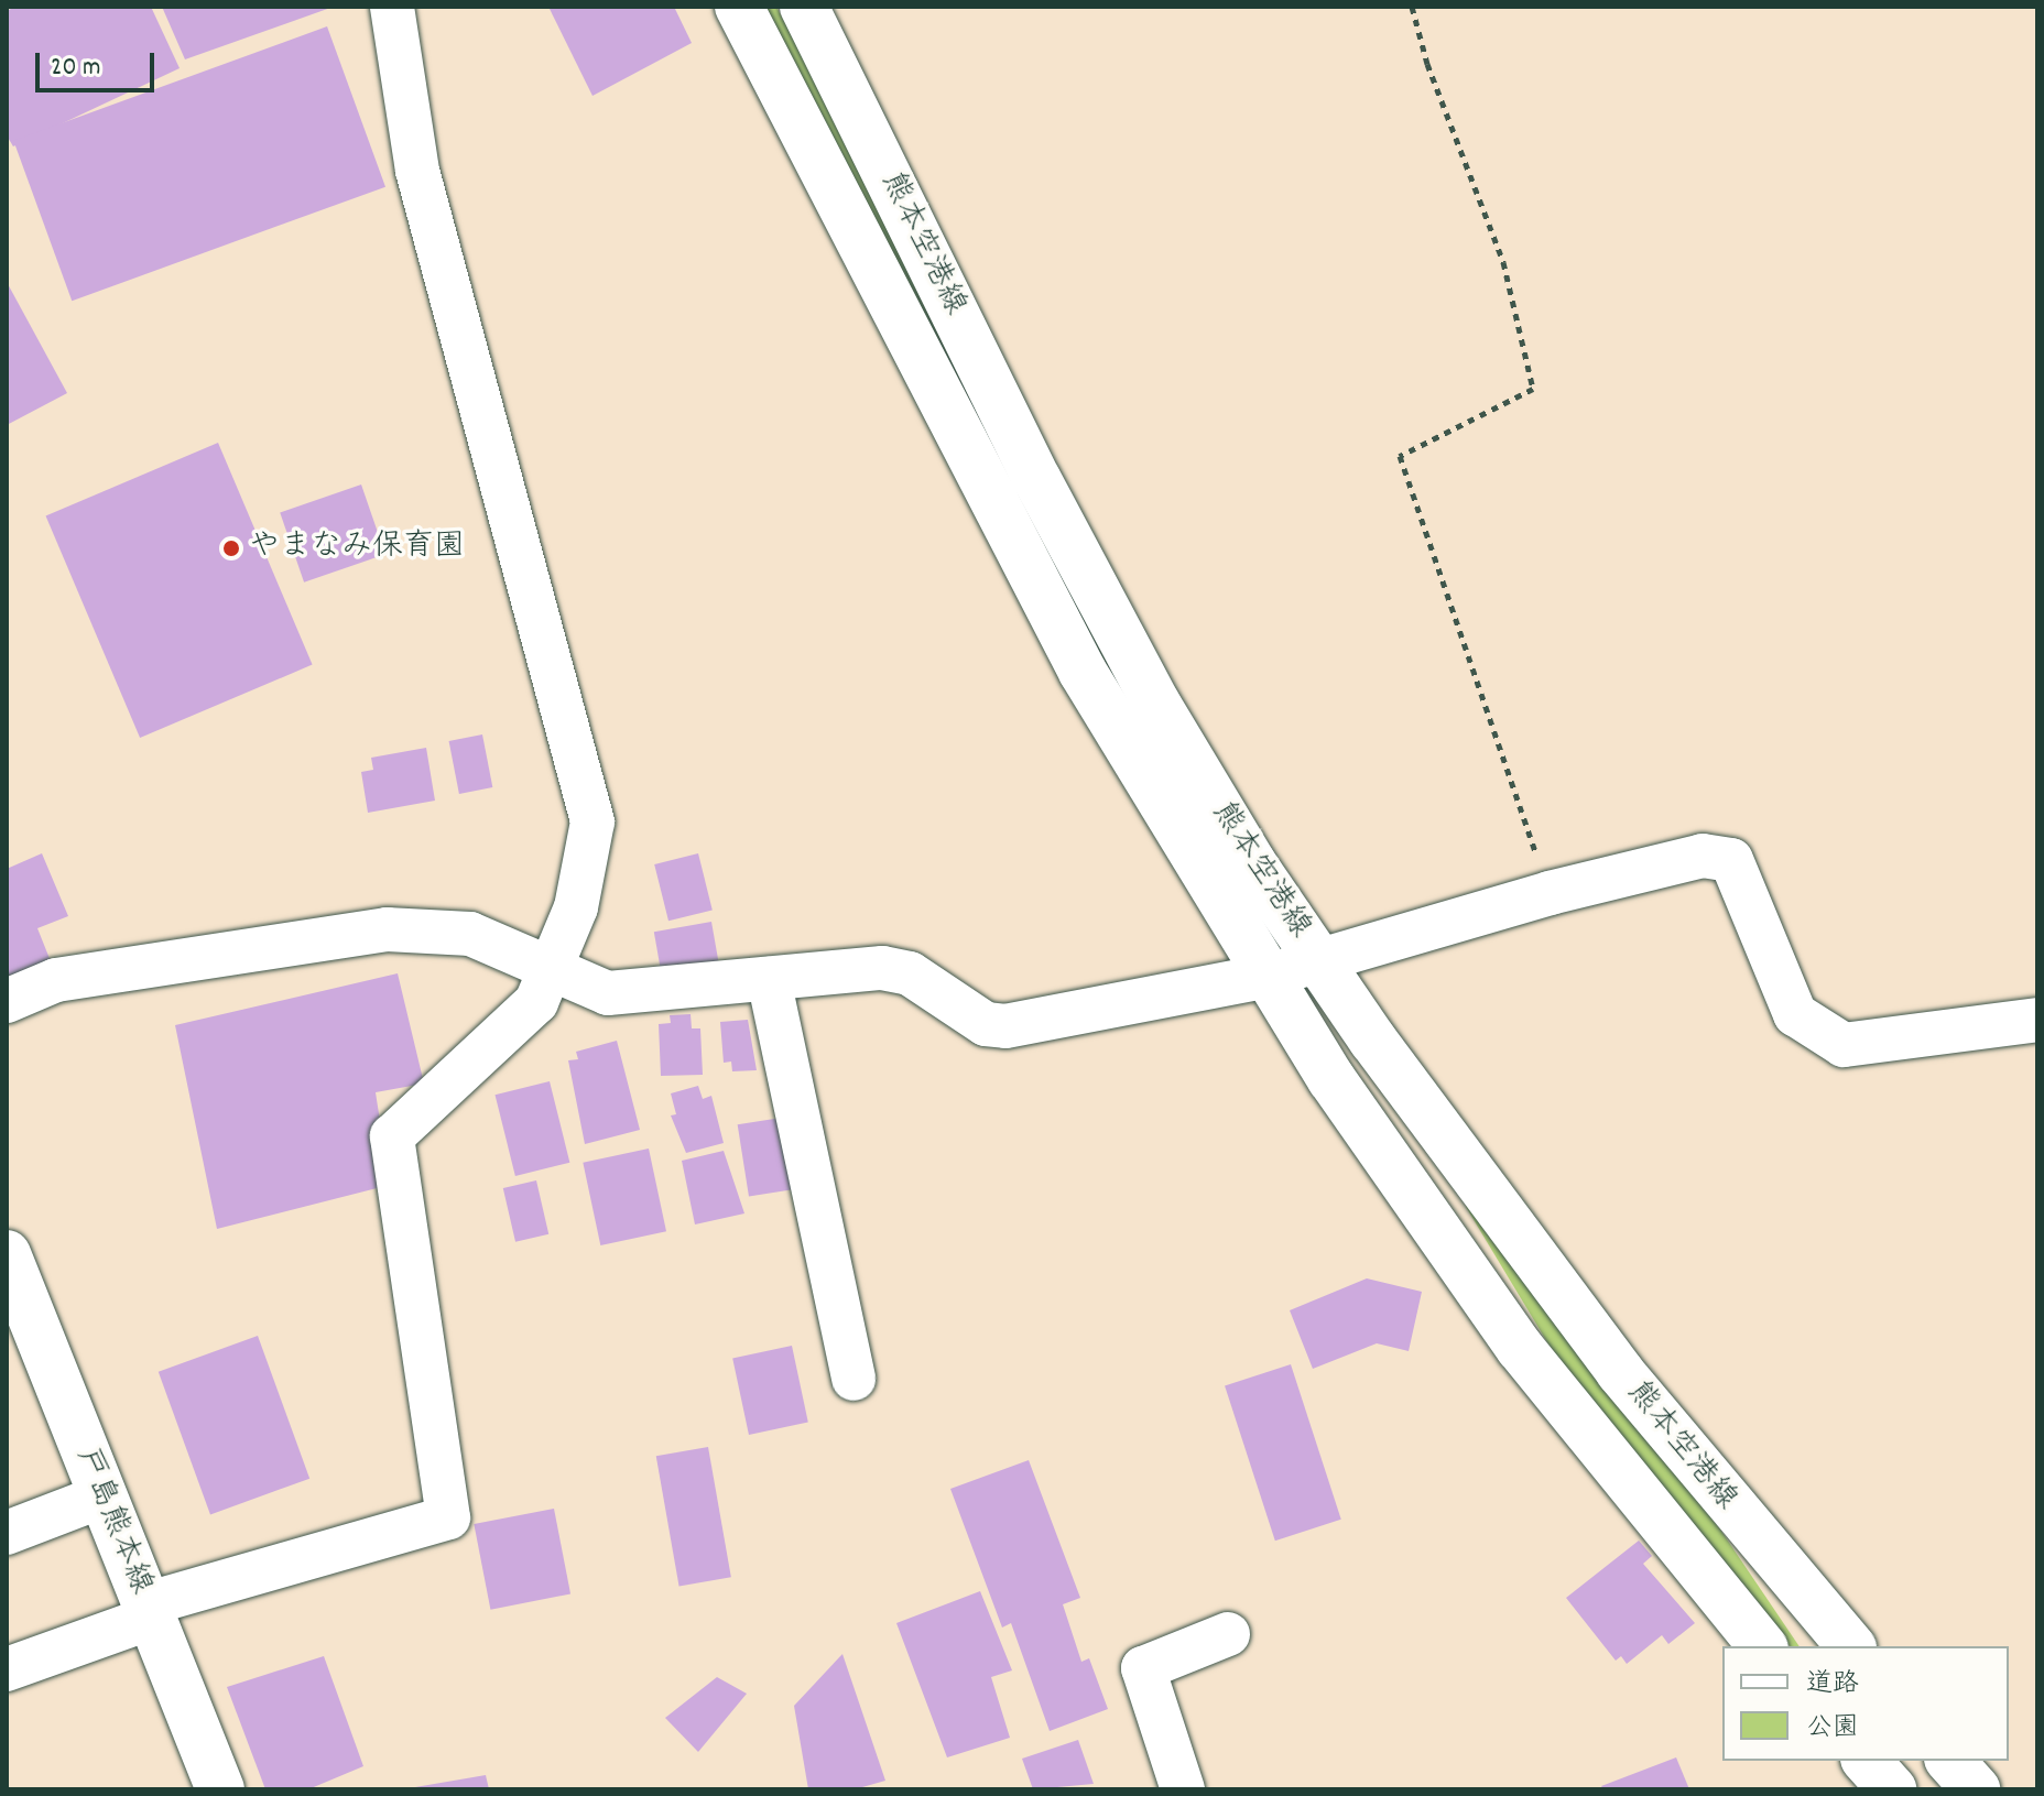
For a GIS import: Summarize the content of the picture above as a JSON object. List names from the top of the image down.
{
  "streets": {
    "main road": ["熊本空港線", "戸島熊本線"]
  },
  "places": ["やまなみ保育園"],
  "legend": ["道路", "公園"],
  "scale_bar": "20 m"
}
